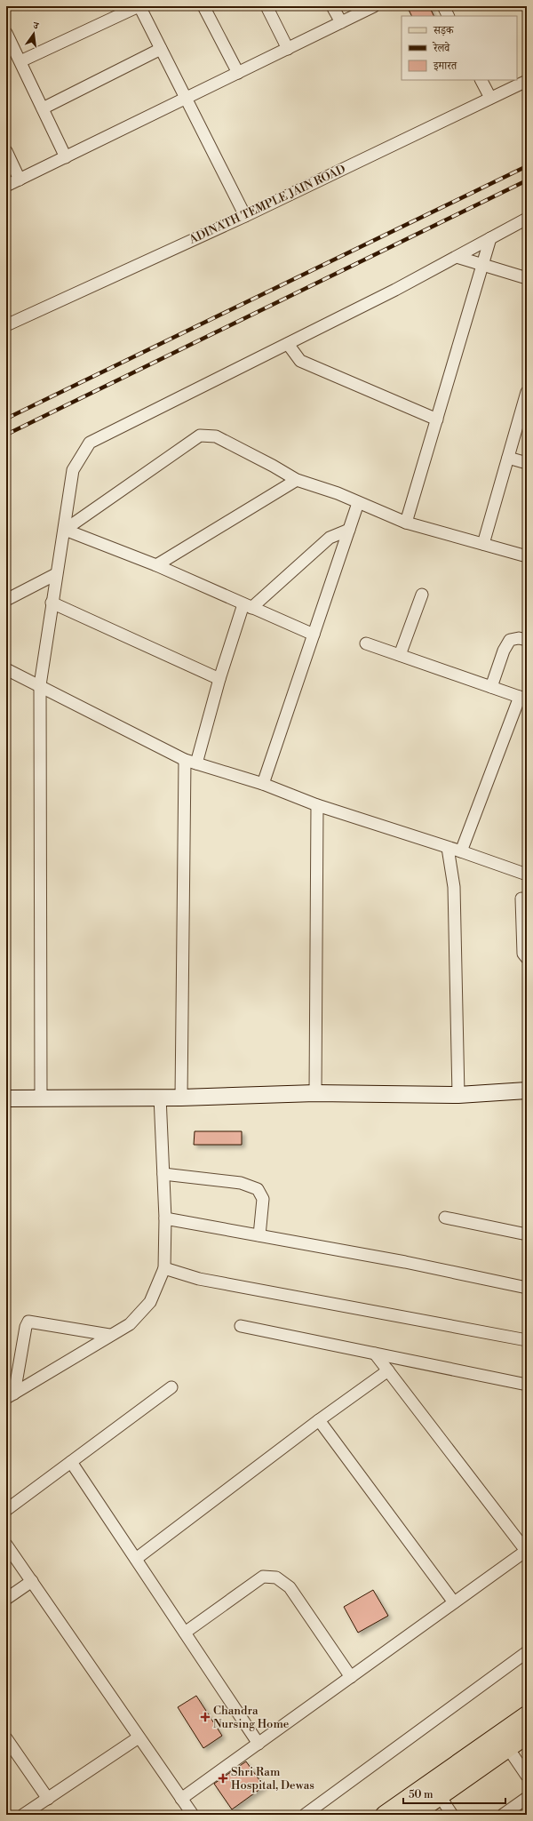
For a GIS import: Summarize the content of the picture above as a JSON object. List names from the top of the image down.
{
  "streets": {
    "street": ["ADINATH TEMPLE JAIN ROAD"]
  },
  "places": {
    "health": ["Chandra Nursing Home", "Shri Ram Hospital, Dewas"]
  },
  "legend": ["सड़क", "रेलवे", "इमारत"],
  "scale_bar": "50 m",
  "north": "top"
}
